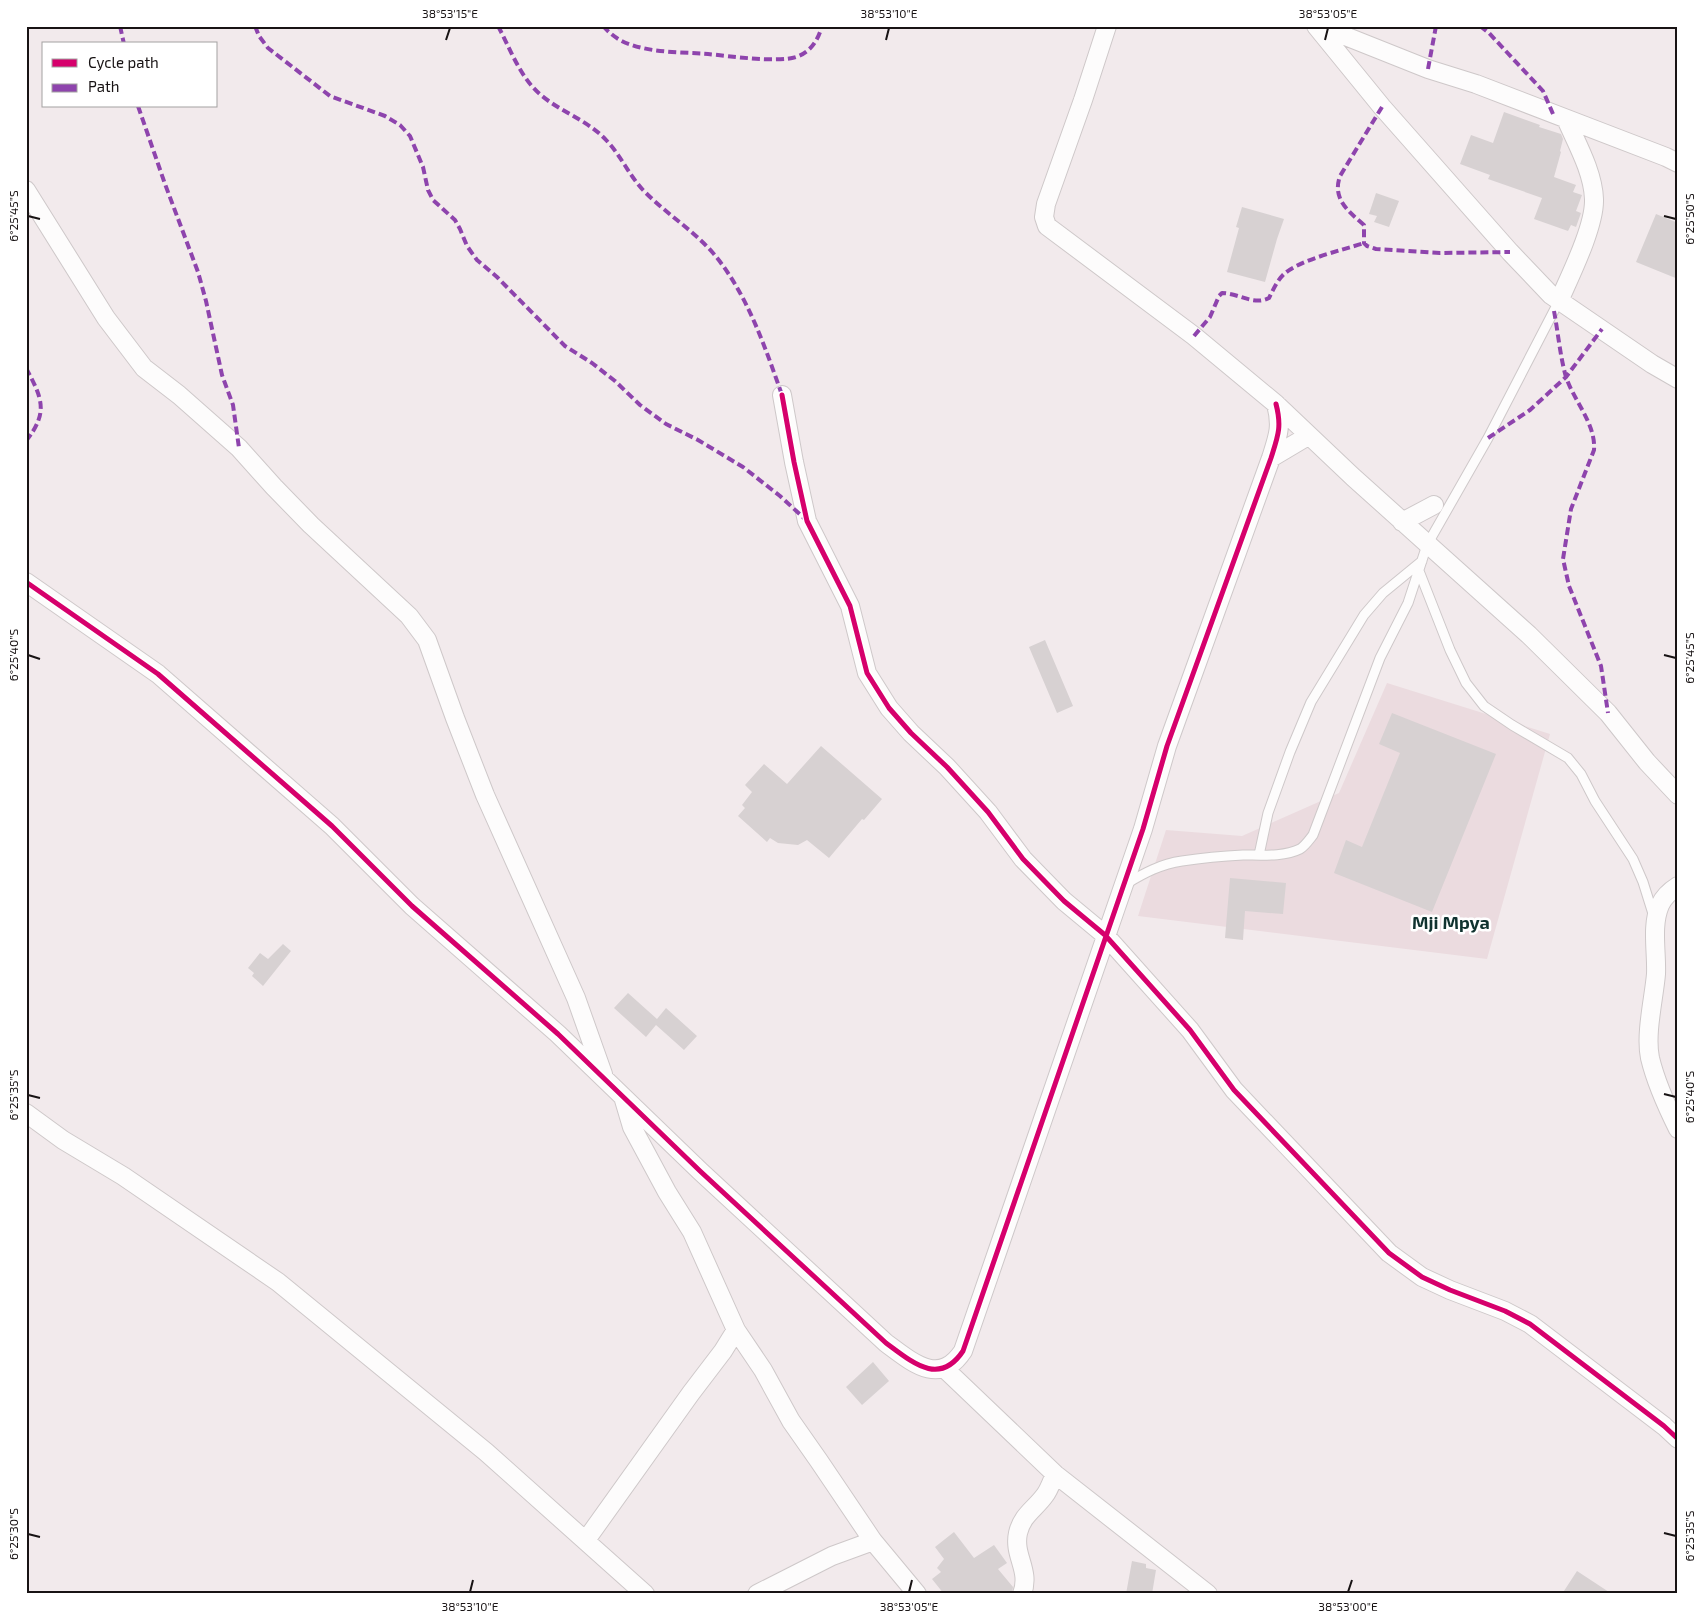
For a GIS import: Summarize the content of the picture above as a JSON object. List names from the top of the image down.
{
  "districts": ["Mji Mpya"],
  "legend": ["Cycle path", "Path"],
  "coordinates": [
    "38°53'15\"E",
    "38°53'10\"E",
    "38°53'05\"E",
    "6°25'45\"S",
    "6°25'50\"S",
    "6°25'40\"S",
    "6°25'35\"S",
    "6°25'30\"S",
    "38°53'00\"E"
  ]
}
